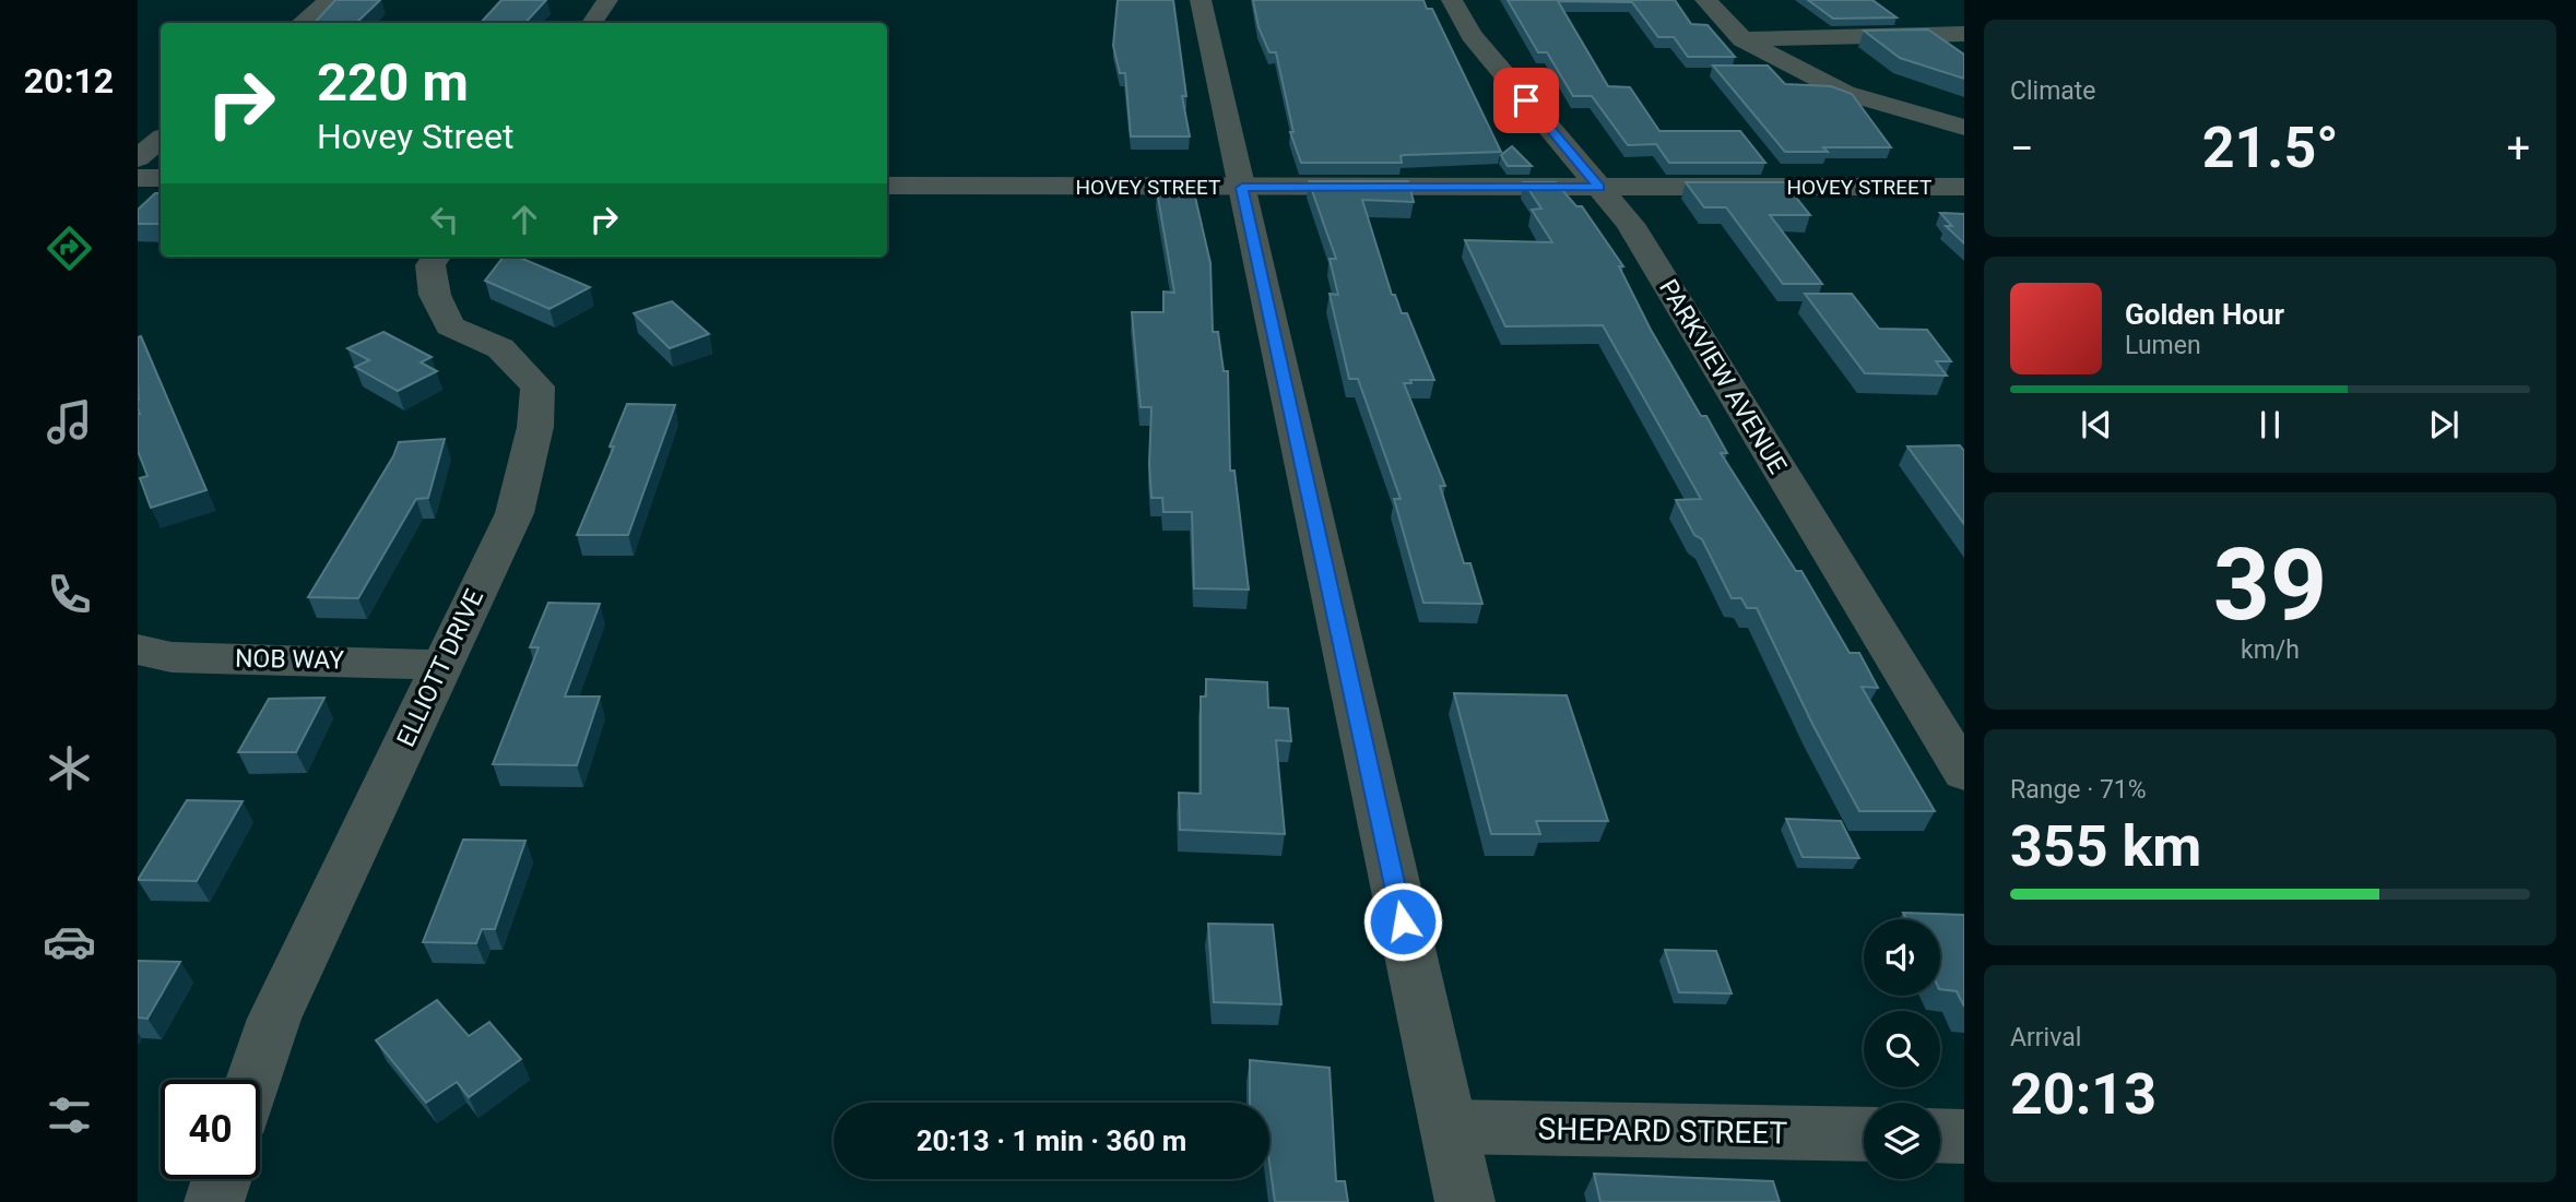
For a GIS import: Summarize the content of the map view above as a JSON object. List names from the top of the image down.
{
  "streets": {
    "street": [
      "HOVEY STREET",
      "PARKVIEW AVENUE",
      "NOB WAY",
      "ELLIOTT DRIVE",
      "SHEPARD STREET"
    ]
  },
  "crossings": [
    ["HOVEY STREET", "PARKVIEW AVENUE"],
    ["NOB WAY", "ELLIOTT DRIVE"]
  ],
  "page": {
    "tabs": "20:12",
    "tile": [
      "Climate",
      ["39", "km/h"],
      ["Range · 71%", "355 km"],
      ["Arrival", "20:13"]
    ],
    "turn": ["220 m", "Hovey Street"],
    "heat": ["−", "21.5°", "+"],
    "song": ["Golden Hour", "Lumen"],
    "limit": "40",
    "trip": "20:13 · 1 min · 360 m"
  }
}
